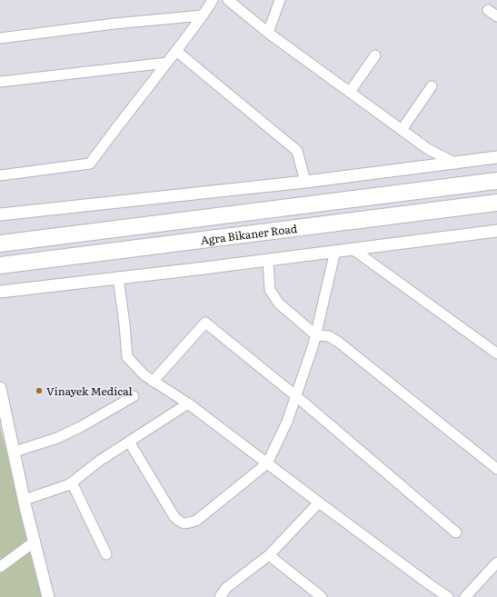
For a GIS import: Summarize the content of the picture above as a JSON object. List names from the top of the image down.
{
  "streets": {
    "highway": ["Agra Bikaner Road"]
  },
  "places": ["Vinayek Medical"]
}
